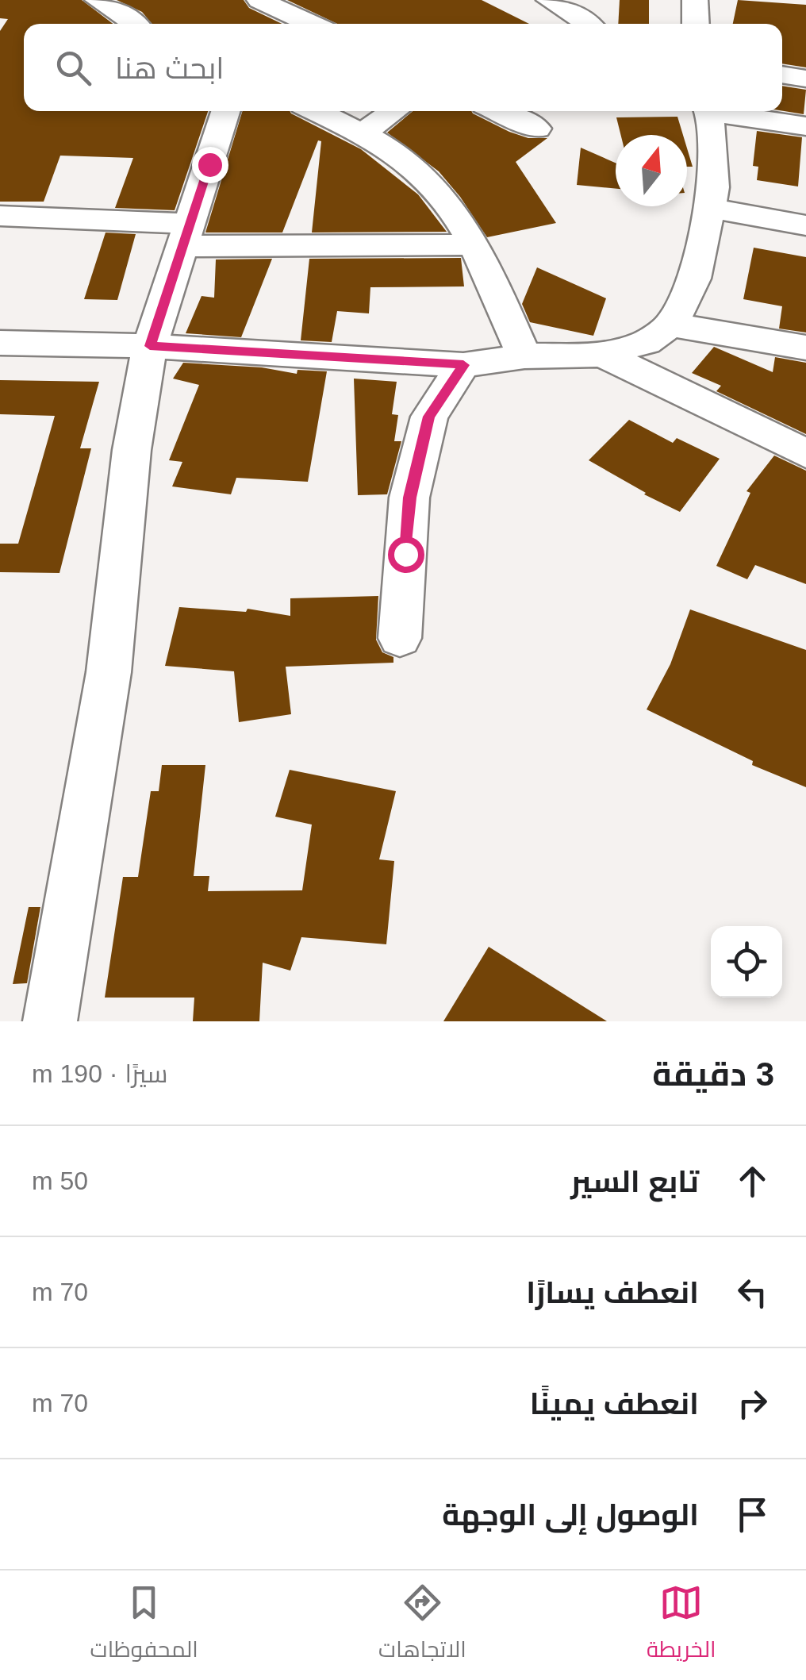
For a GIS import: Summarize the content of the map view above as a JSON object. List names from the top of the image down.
{
  "north": "top",
  "page": {
    "search": "ابحث هنا",
    "heading": ["3 دقيقة", "سيرًا · 190 m"],
    "list": [
      ["تابع السير", "50 m"],
      ["انعطف يسارًا", "70 m"],
      ["انعطف يمينًا", "70 m"],
      "الوصول إلى الوجهة"
    ],
    "nav": ["الخريطة", "الاتجاهات", "المحفوظات"]
  }
}
